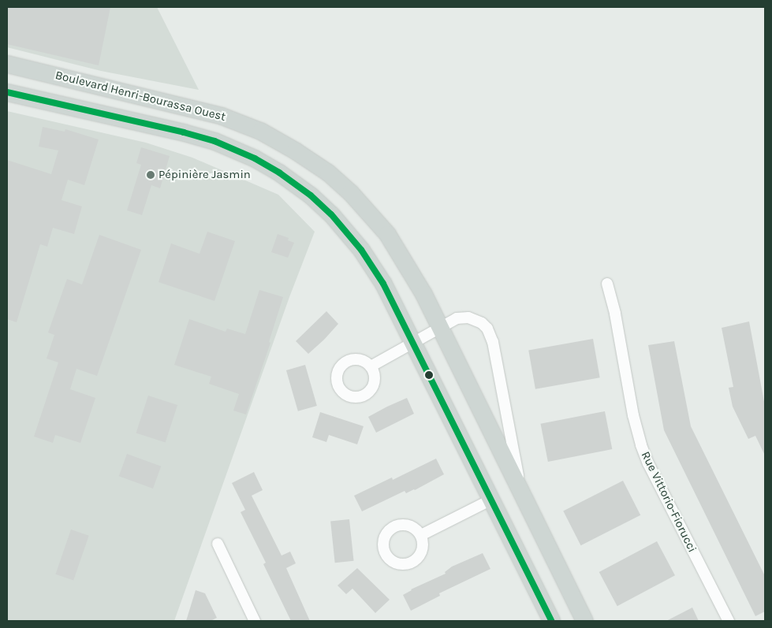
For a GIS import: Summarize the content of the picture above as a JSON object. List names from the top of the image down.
{
  "streets": {
    "main road": ["Boulevard Henri-Bourassa Ouest"],
    "street": ["Rue Vittorio-Fiorucci"]
  },
  "places": ["Pépinière Jasmin"]
}
